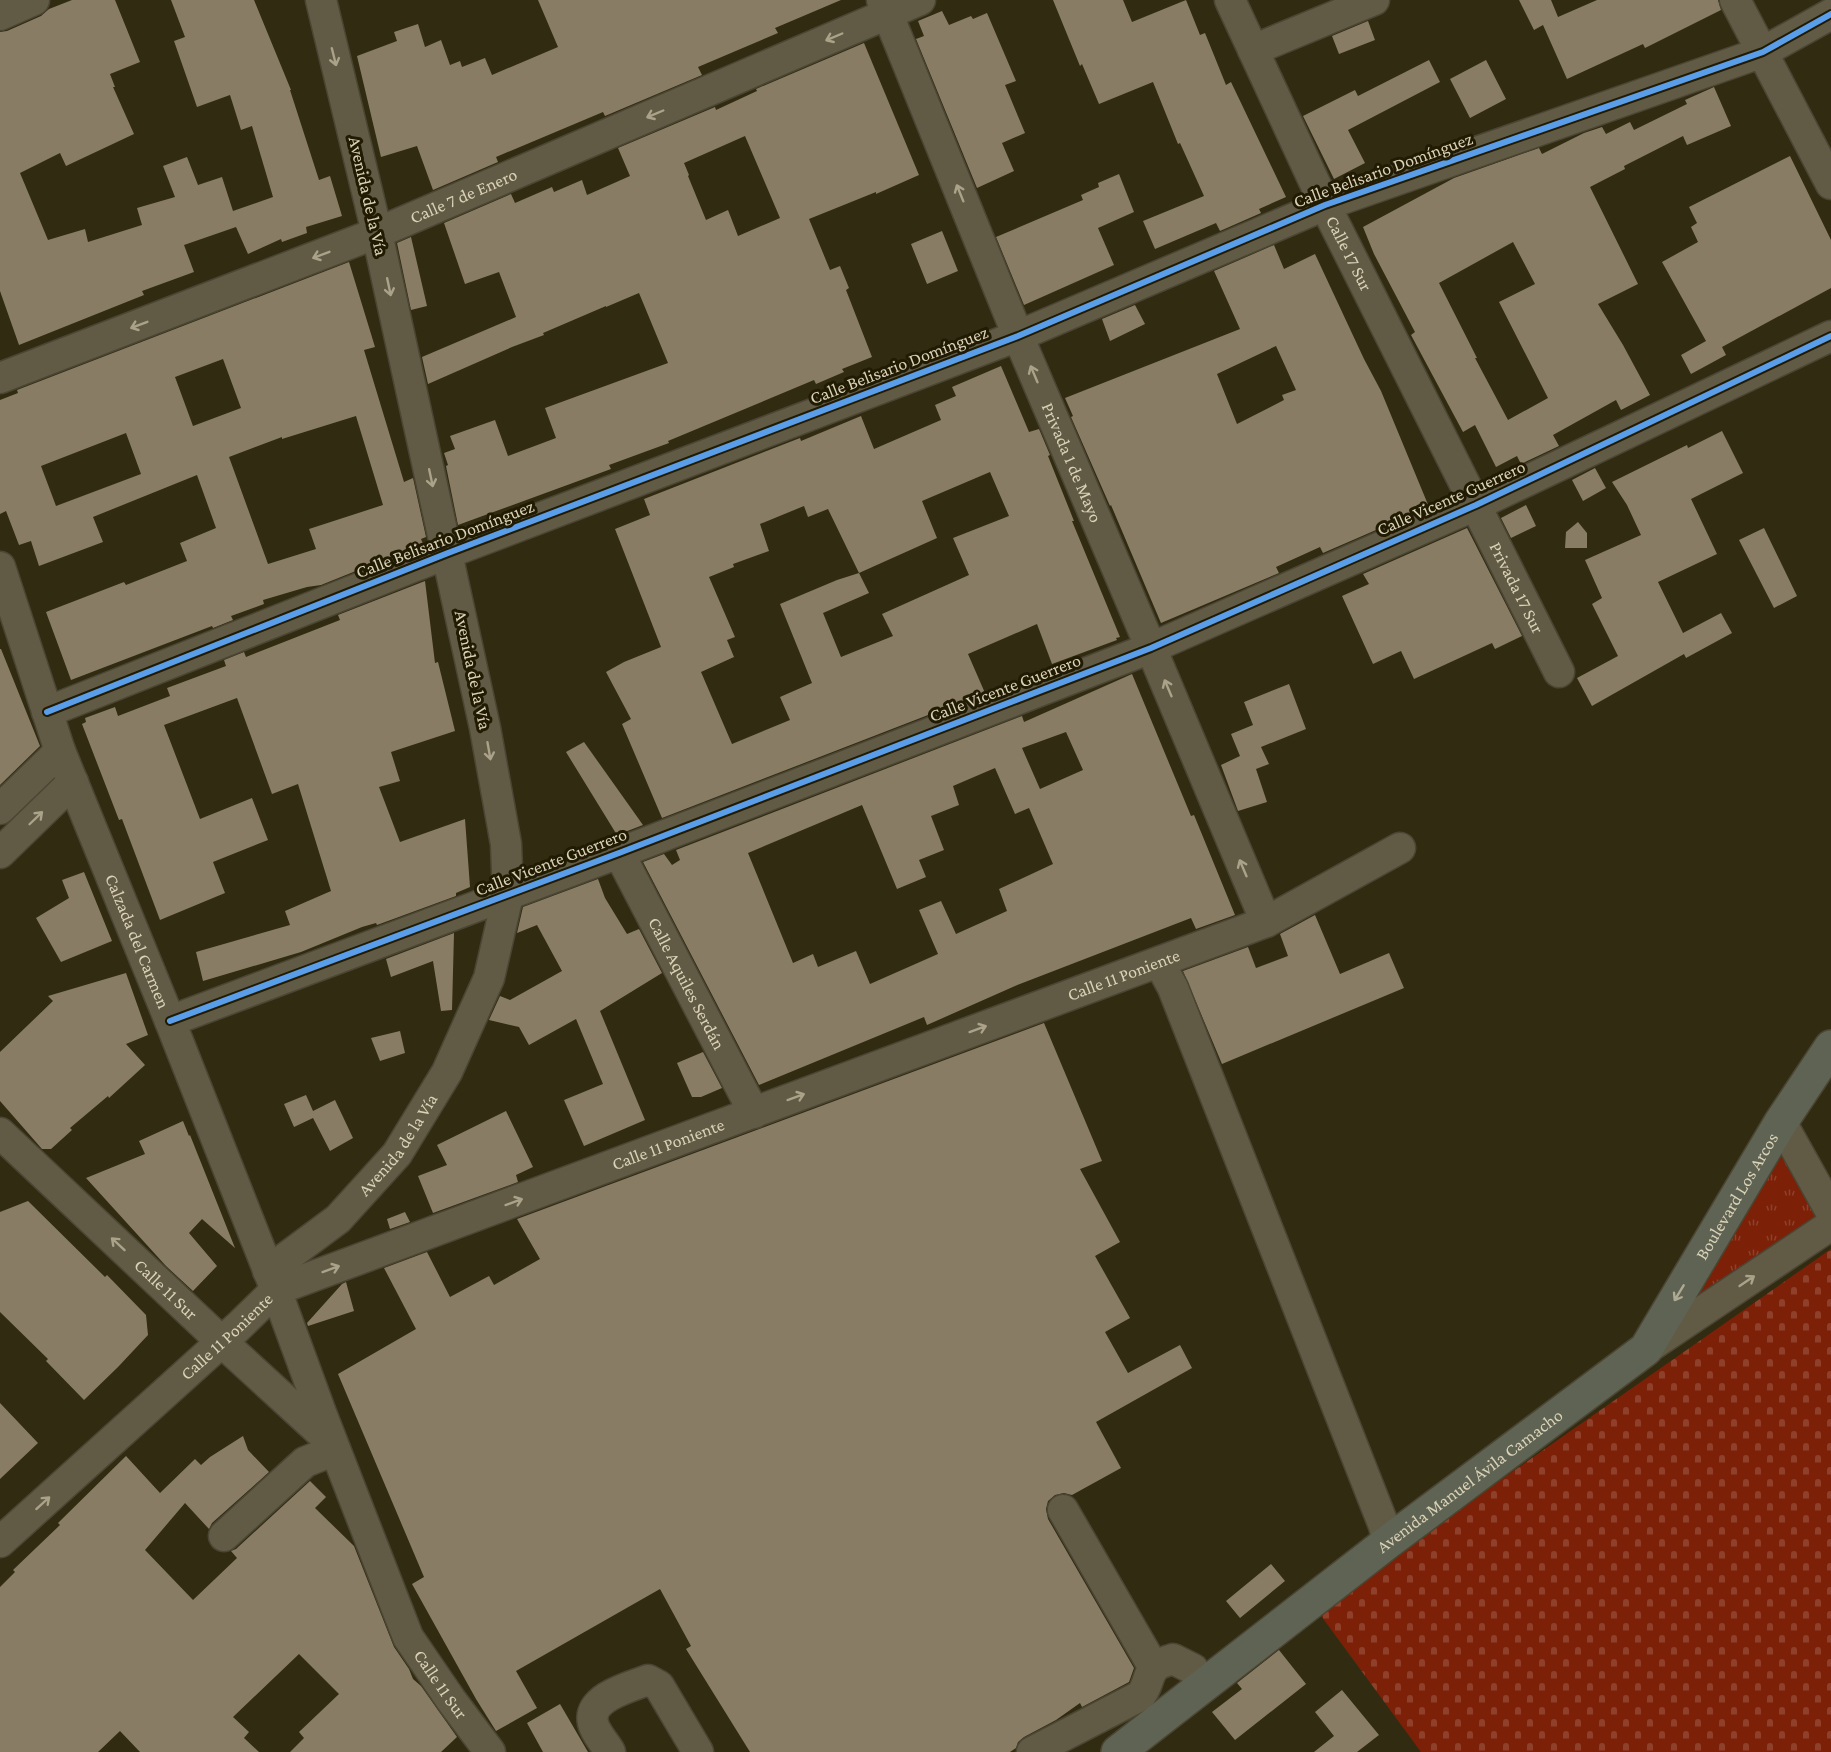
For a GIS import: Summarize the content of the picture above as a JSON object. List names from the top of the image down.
{
  "streets": {
    "main road": ["Boulevard Los Arcos", "Avenida Manuel Ávila Camacho"],
    "street": [
      "Calle Belisario Domínguez",
      "Avenida de la Vía",
      "Calle 7 de Enero",
      "Calle 17 Sur",
      "Privada 1 de Mayo",
      "Calle Vicente Guerrero",
      "Privada 17 Sur",
      "Calzada del Carmen",
      "Calle 11 Poniente",
      "Calle Aquiles Serdán",
      "Calle 11 Sur"
    ]
  },
  "crossings": [
    ["Calle Belisario Domínguez", "Avenida de la Vía"],
    ["Calle Belisario Domínguez", "Calle 17 Sur"],
    ["Calle Belisario Domínguez", "Privada 1 de Mayo"],
    ["Calle Belisario Domínguez", "Calzada del Carmen"],
    ["Avenida de la Vía", "Calle 7 de Enero"],
    ["Avenida de la Vía", "Calle Vicente Guerrero"],
    ["Avenida de la Vía", "Calzada del Carmen"],
    ["Avenida de la Vía", "Calle 11 Poniente"],
    ["Calle 7 de Enero", "Privada 1 de Mayo"],
    ["Calle 17 Sur", "Calle Vicente Guerrero"],
    ["Calle 17 Sur", "Privada 17 Sur"],
    ["Privada 1 de Mayo", "Calle Vicente Guerrero"],
    ["Privada 1 de Mayo", "Calle 11 Poniente"],
    ["Calle Vicente Guerrero", "Privada 17 Sur"],
    ["Calle Vicente Guerrero", "Calzada del Carmen"],
    ["Calle Vicente Guerrero", "Calle Aquiles Serdán"],
    ["Calzada del Carmen", "Calle 11 Poniente"],
    ["Calzada del Carmen", "Calle 11 Sur"],
    ["Calle 11 Poniente", "Calle Aquiles Serdán"],
    ["Calle 11 Poniente", "Calle 11 Sur"],
    ["Boulevard Los Arcos", "Avenida Manuel Ávila Camacho"]
  ],
  "one_way": [
    "Avenida de la Vía",
    "Calle 7 de Enero",
    "Privada 1 de Mayo",
    "Calle 11 Poniente",
    "Boulevard Los Arcos",
    "Calle 11 Sur"
  ]
}
